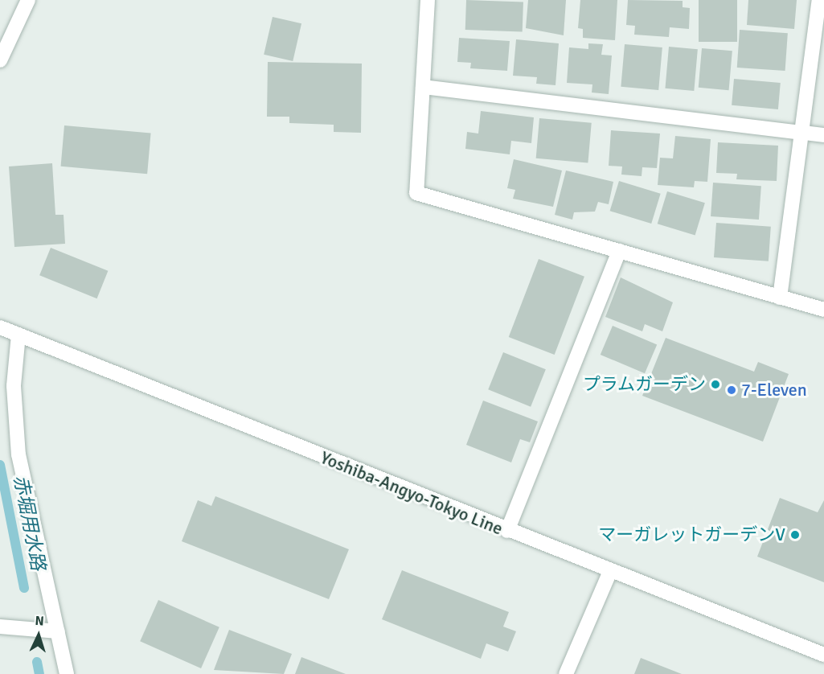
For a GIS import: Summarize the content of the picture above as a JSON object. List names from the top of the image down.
{
  "streets": {
    "street": ["Yoshiba-Angyo-Tokyo Line"]
  },
  "water": ["赤堀用水路"],
  "places": ["プラムガーデン", "7-Eleven", "マーガレットガーデンV"],
  "north": "top"
}
